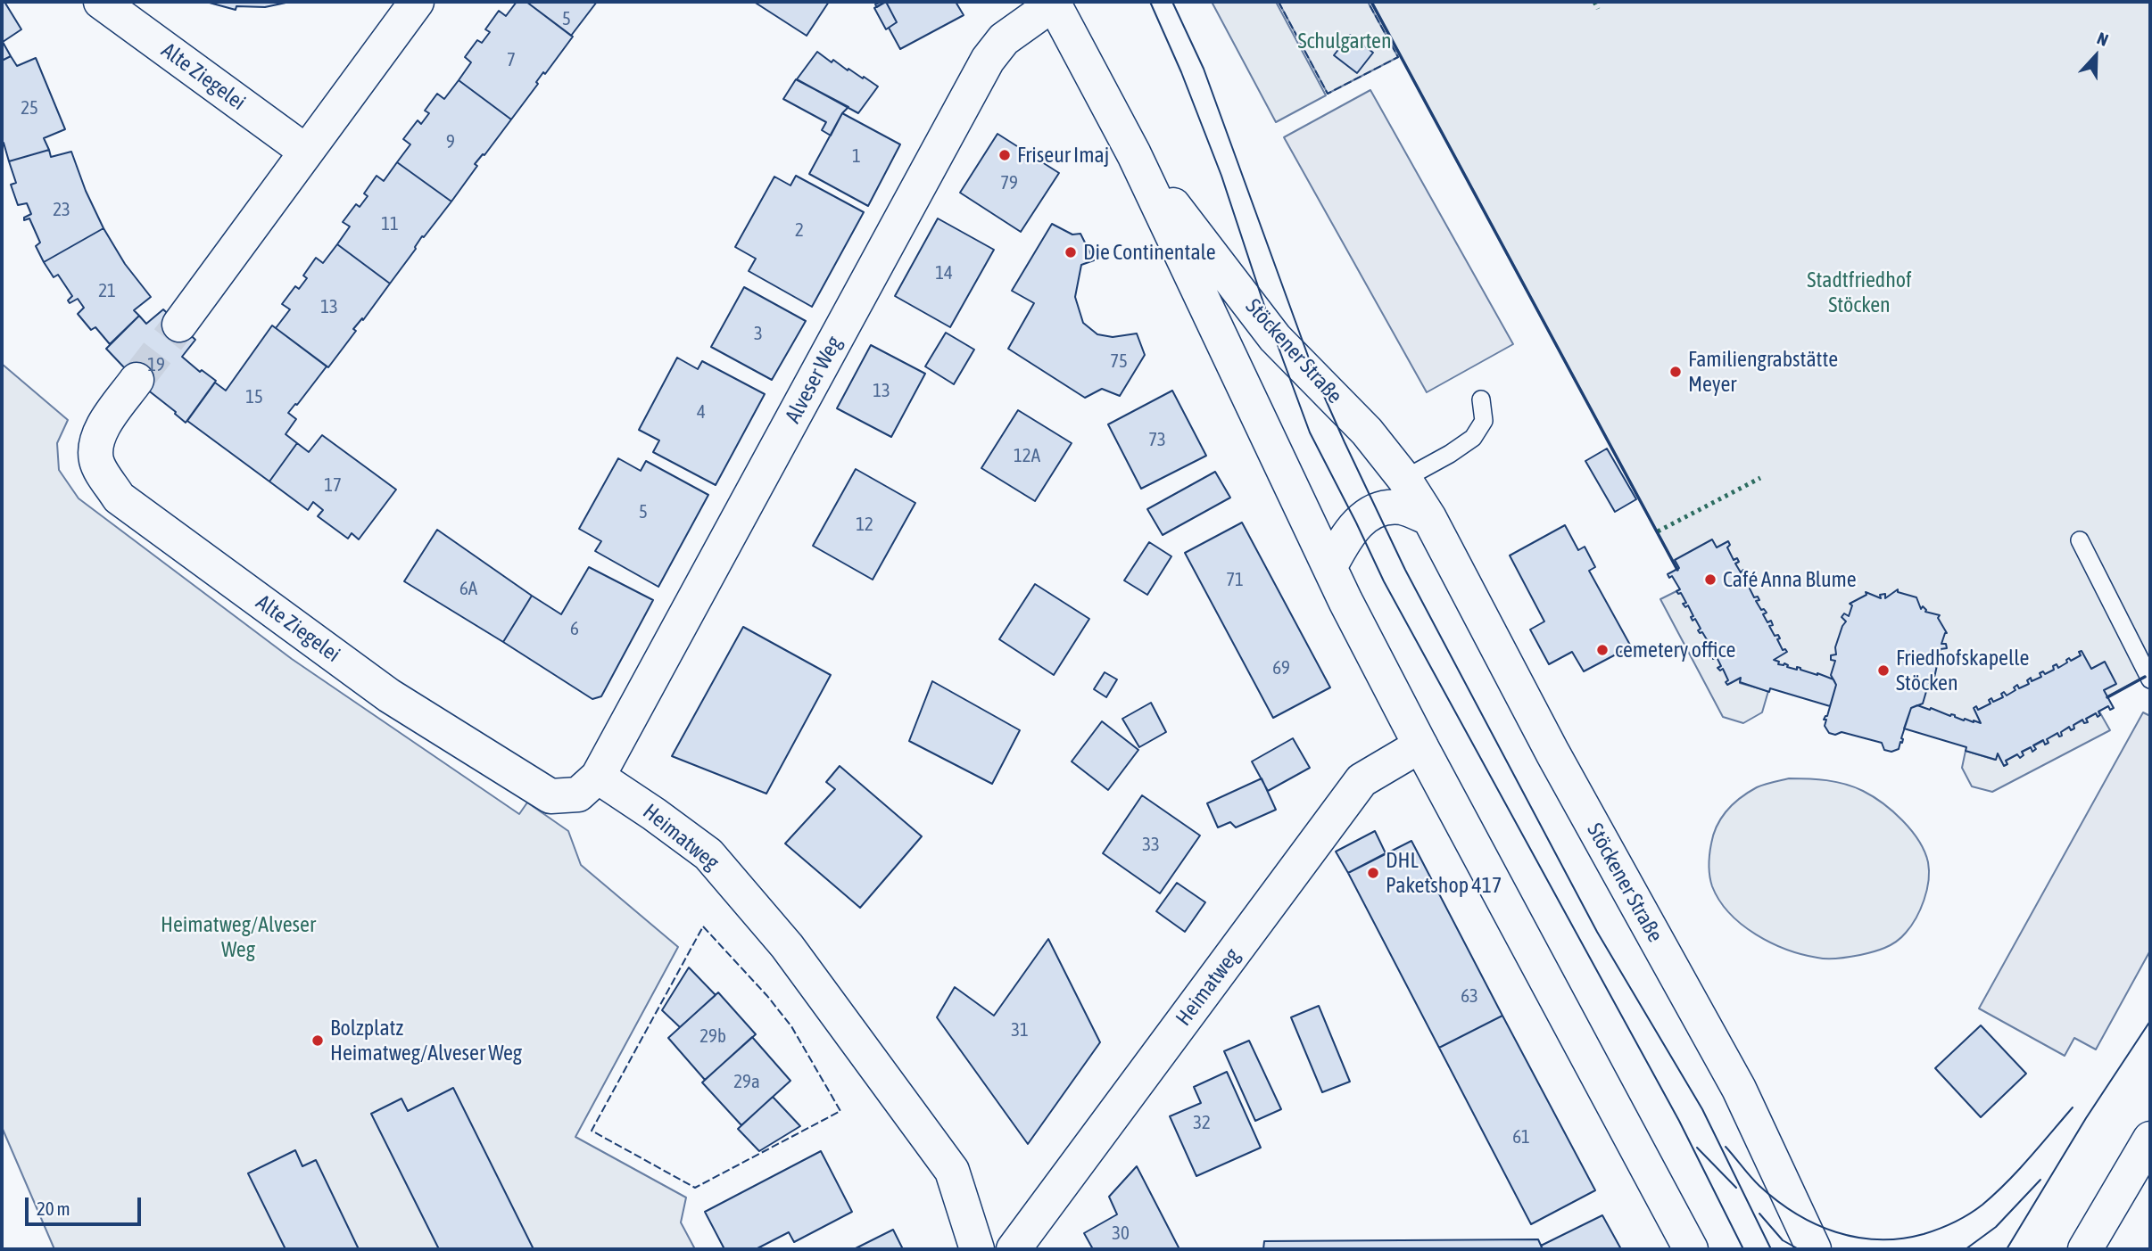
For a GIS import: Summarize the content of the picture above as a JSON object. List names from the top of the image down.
{
  "streets": {
    "street": [
      "Alte Ziegelei",
      "Stöckener Straße",
      "Alveser Weg",
      "Heimatweg"
    ]
  },
  "crossings": [
    ["Alte Ziegelei", "Alveser Weg"],
    ["Alte Ziegelei", "Heimatweg"],
    ["Stöckener Straße", "Alveser Weg"],
    ["Stöckener Straße", "Heimatweg"],
    ["Alveser Weg", "Heimatweg"]
  ],
  "parks": ["Schulgarten", "Stadtfriedhof Stöcken", "Heimatweg/Alveser Weg"],
  "places": [
    "Friseur Imaj",
    "Die Continentale",
    "Familiengrabstätte Meyer",
    "Café Anna Blume",
    "cemetery office",
    "Friedhofskapelle Stöcken",
    "DHL Paketshop 417",
    "Bolzplatz Heimatweg/Alveser Weg"
  ],
  "house_numbers": [
    "5",
    "7",
    "25",
    "9",
    "1",
    "79",
    "23",
    "11",
    "2",
    "14",
    "21",
    "13",
    "3",
    "75",
    "19",
    "13",
    "15",
    "4",
    "73",
    "12A",
    "17",
    "5",
    "12",
    "71",
    "6A",
    "6",
    "69",
    "33",
    "63",
    "31",
    "29b",
    "29a",
    "32",
    "61",
    "30"
  ],
  "scale_bar": "20 m",
  "north": "top"
}
